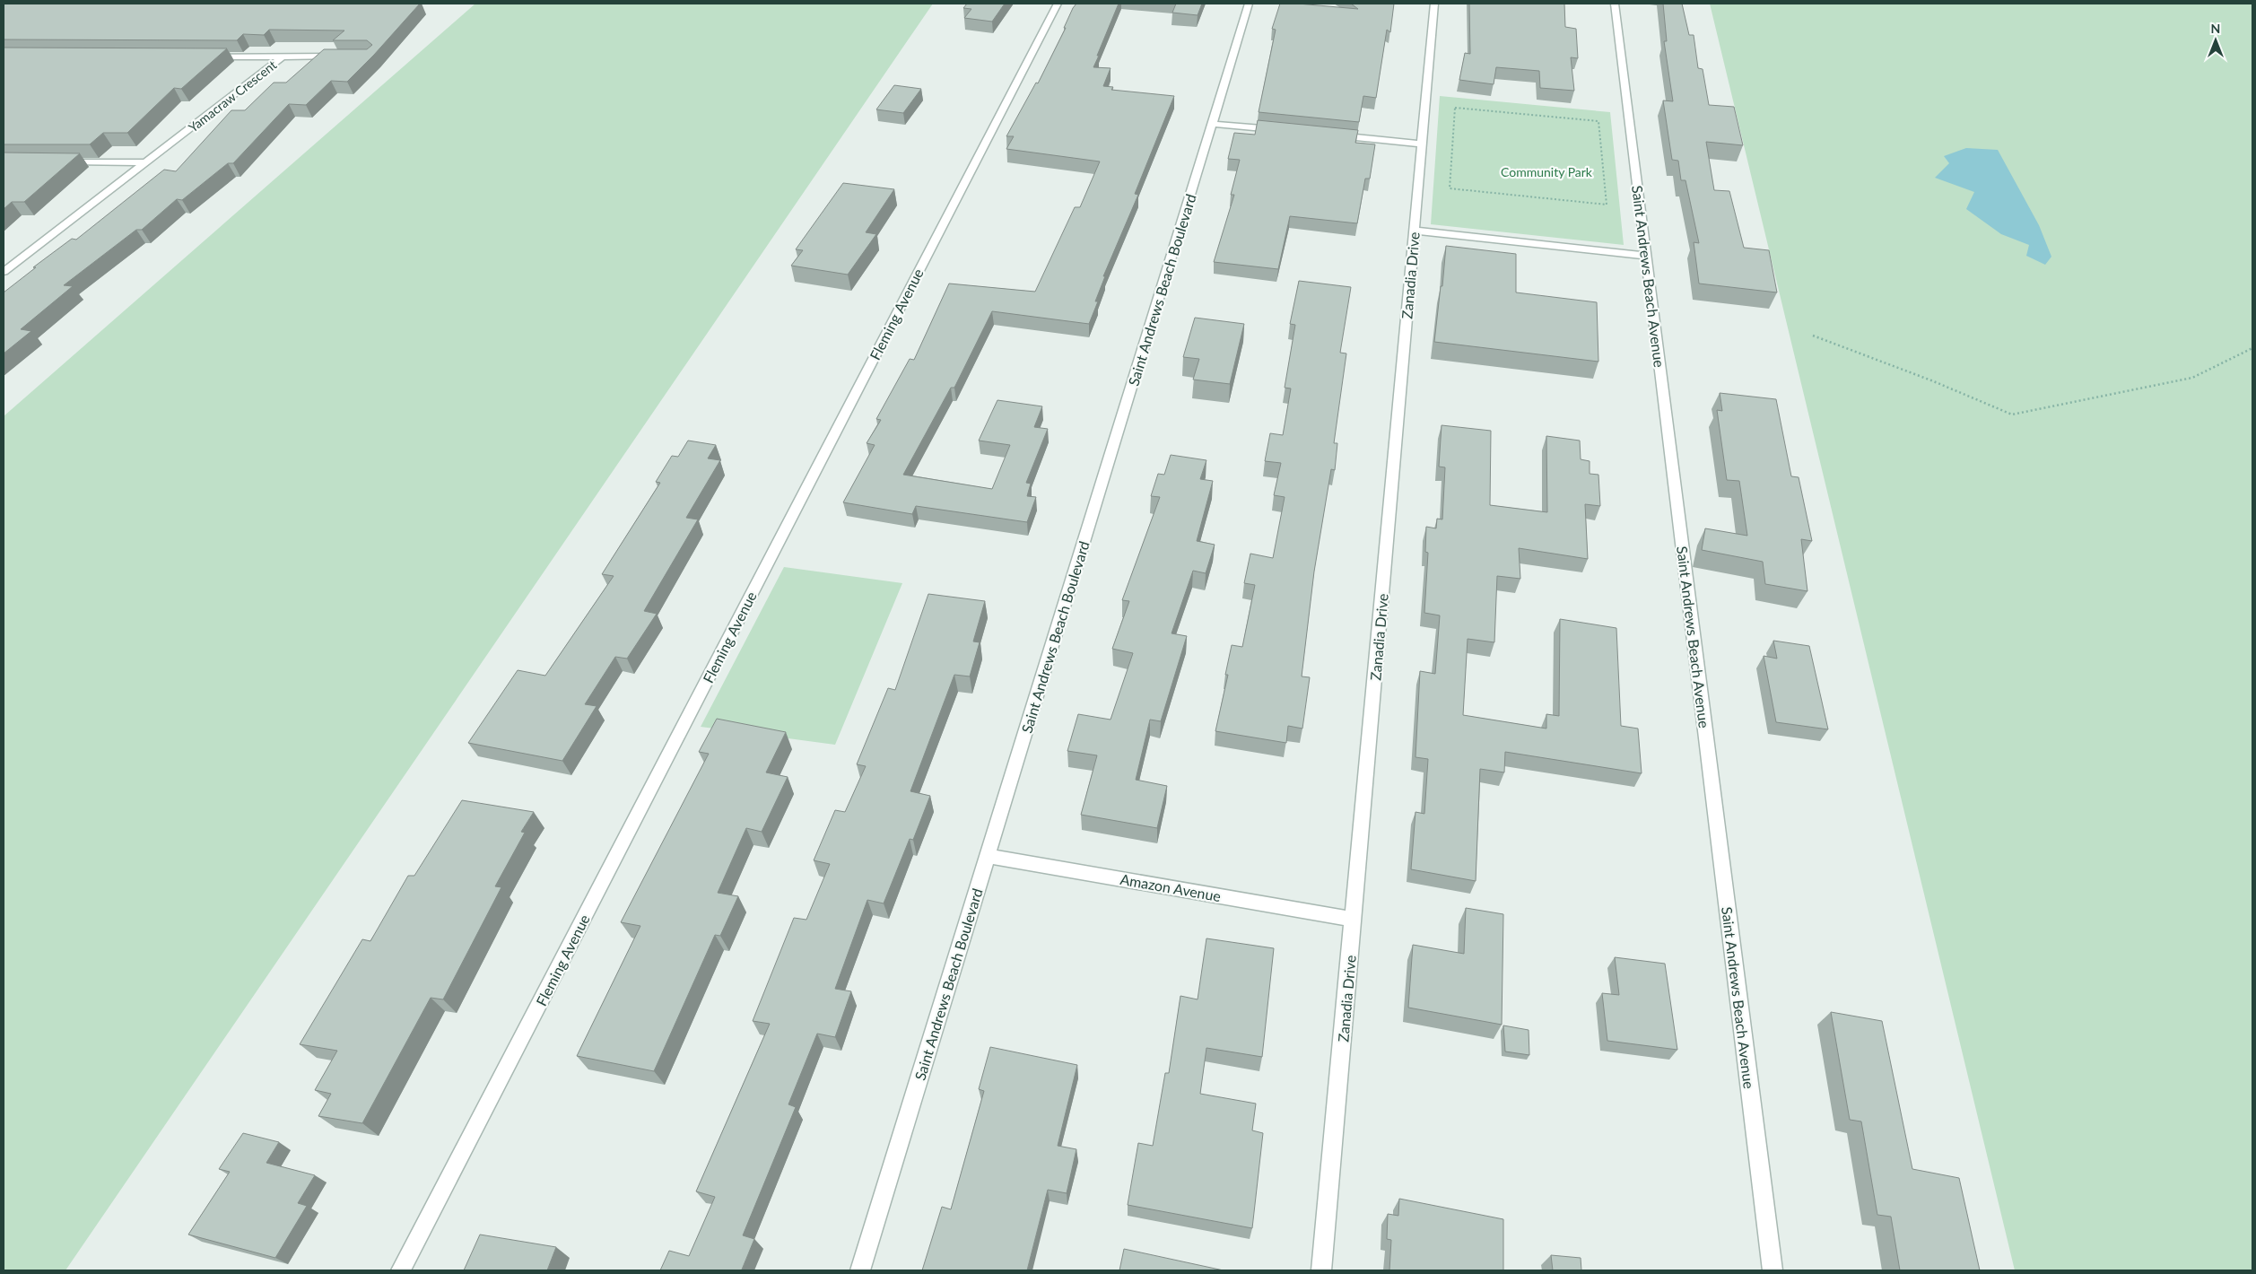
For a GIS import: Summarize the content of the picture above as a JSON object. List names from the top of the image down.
{
  "streets": {
    "street": [
      "Yamacraw Crescent",
      "Zanadia Drive",
      "Saint Andrews Beach Avenue",
      "Saint Andrews Beach Boulevard",
      "Fleming Avenue",
      "Amazon Avenue"
    ]
  },
  "crossings": [
    ["Zanadia Drive", "Amazon Avenue"],
    ["Saint Andrews Beach Boulevard", "Amazon Avenue"]
  ],
  "parks": ["Community Park"],
  "north": "top"
}
